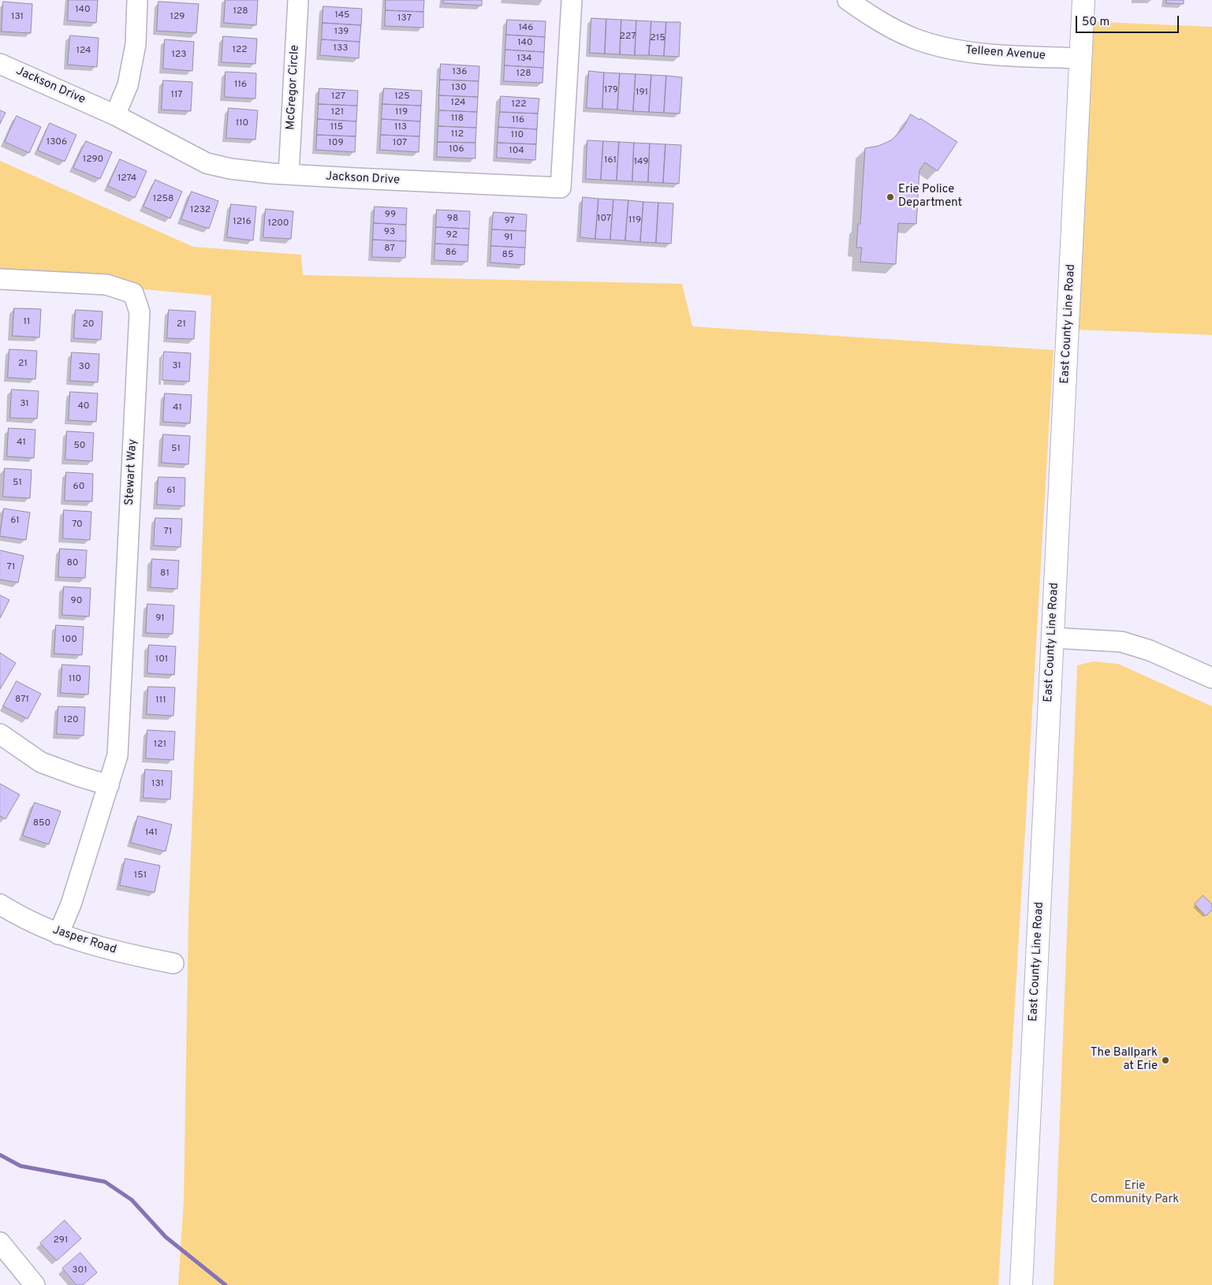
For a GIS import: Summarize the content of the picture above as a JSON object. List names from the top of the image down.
{
  "streets": {
    "main road": ["East County Line Road"],
    "street": [
      "Telleen Avenue",
      "Jackson Drive",
      "McGregor Circle",
      "Stewart Way",
      "Jasper Road"
    ]
  },
  "crossings": [
    ["Telleen Avenue", "East County Line Road"],
    ["Jackson Drive", "McGregor Circle"]
  ],
  "parks": ["Erie Community Park"],
  "places": ["Erie Police Department", "The Ballpark at Erie"],
  "house_numbers": [
    "140",
    "128",
    "145",
    "131",
    "129",
    "137",
    "146",
    "139",
    "227",
    "215",
    "140",
    "133",
    "122",
    "124",
    "123",
    "134",
    "136",
    "128",
    "116",
    "130",
    "179",
    "191",
    "117",
    "127",
    "125",
    "124",
    "122",
    "121",
    "119",
    "118",
    "116",
    "110",
    "115",
    "113",
    "112",
    "110",
    "1306",
    "109",
    "107",
    "106",
    "104",
    "1290",
    "161",
    "149",
    "1274",
    "1258",
    "1232",
    "99",
    "98",
    "107",
    "119",
    "97",
    "1216",
    "1200",
    "93",
    "92",
    "91",
    "87",
    "86",
    "85",
    "11",
    "20",
    "21",
    "21",
    "31",
    "30",
    "31",
    "40",
    "41",
    "41",
    "50",
    "51",
    "51",
    "60",
    "61",
    "61",
    "70",
    "71",
    "80",
    "71",
    "81",
    "90",
    "91",
    "100",
    "101",
    "110",
    "871",
    "111",
    "120",
    "121",
    "131",
    "850",
    "141",
    "151",
    "291",
    "301"
  ],
  "scale_bar": "50 m"
}
